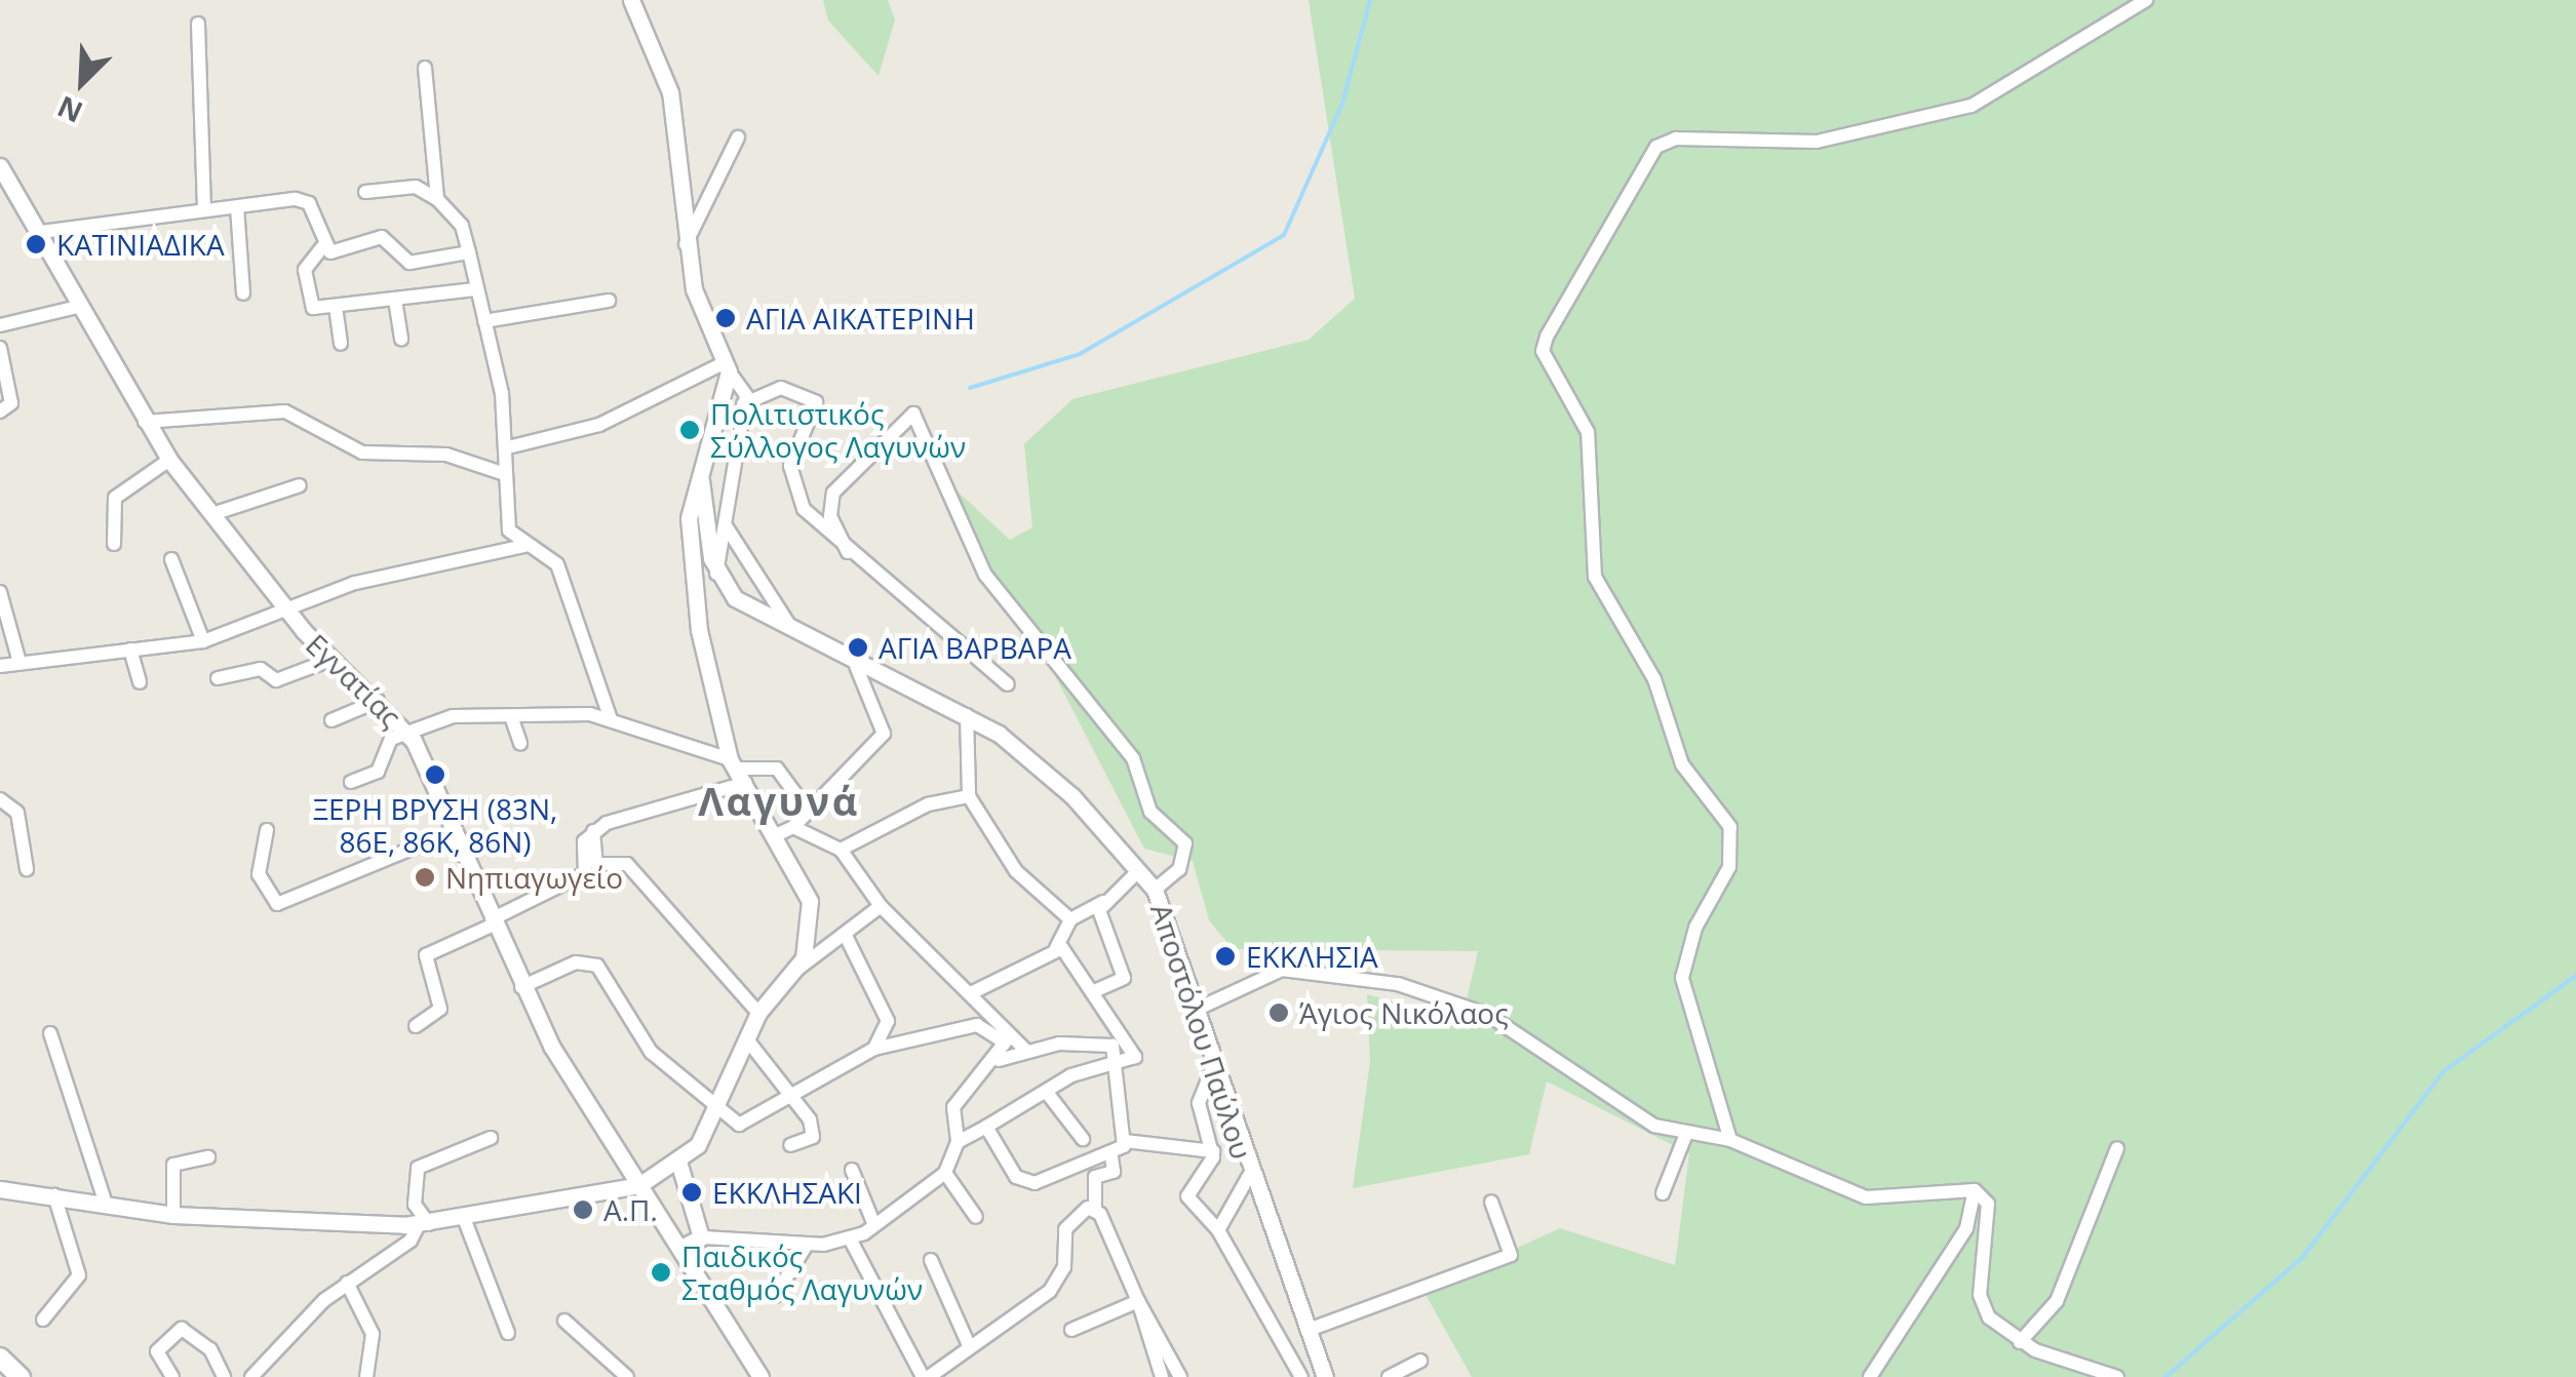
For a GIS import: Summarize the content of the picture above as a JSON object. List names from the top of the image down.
{
  "streets": {
    "street": ["Εγνατίας", "Αποστόλου Παύλου"]
  },
  "districts": ["Λαγυνά"],
  "places": [
    "ΚΑΤΙΝΙΑΔΙΚΑ",
    "ΑΓΙΑ ΑΙΚΑΤΕΡΙΝΗ",
    "Πολιτιστικός Σύλλογος Λαγυνών",
    "ΑΓΙΑ ΒΑΡΒΑΡΑ",
    "ΞΕΡΗ ΒΡΥΣΗ (83Ν, 86Ε, 86Κ, 86Ν)",
    "Νηπιαγωγείο",
    "ΕΚΚΛΗΣΙΑ",
    "Άγιος Νικόλαος",
    "ΕΚΚΛΗΣΑΚΙ",
    "Α.Π.",
    "Παιδικός Σταθμός Λαγυνών"
  ],
  "north": "bottom left"
}
